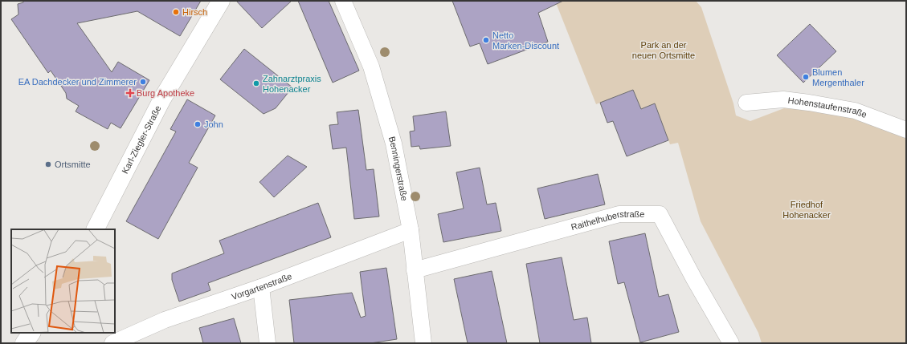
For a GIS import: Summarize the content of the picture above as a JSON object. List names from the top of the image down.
{
  "streets": {
    "street": [
      "Hohenstaufenstraße",
      "Karl-Ziegler-Straße",
      "Benningerstraße",
      "Raithelhuberstraße",
      "Vorgartenstraße"
    ]
  },
  "crossings": [
    ["Benningerstraße", "Raithelhuberstraße"],
    ["Benningerstraße", "Vorgartenstraße"]
  ],
  "parks": ["Park an der neuen Ortsmitte", "Friedhof Hohenacker"],
  "places": {
    "other": [
      "Hirsch",
      "Netto Marken-Discount",
      "Blumen Mergenthaler",
      "EA Dachdecker und Zimmerer",
      "Zahnarztpraxis Hohenacker",
      "John",
      "Ortsmitte"
    ],
    "health": ["Burg Apotheke"]
  }
}
